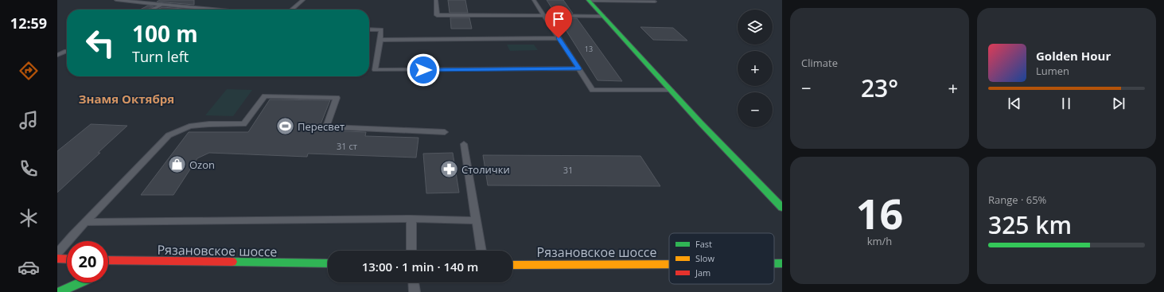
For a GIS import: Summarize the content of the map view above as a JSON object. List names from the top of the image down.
{
  "streets": {
    "street": ["Рязановское шоссе"]
  },
  "districts": ["Знамя Октября"],
  "places": {
    "sports": ["Пересвет"],
    "shop": ["Ozon"],
    "pharmacy": ["Столички"]
  },
  "house_numbers": ["13", "31 ст", "31"],
  "legend": ["Fast", "Slow", "Jam"],
  "page": {
    "tabs": "12:59",
    "tile": [
      "Climate",
      ["16", "km/h"],
      ["Range · 65%", "325 km"]
    ],
    "map_buttons": ["+", "−"],
    "turn": ["100 m", "Turn left"],
    "song": ["Golden Hour", "Lumen"],
    "heat": ["−", "23°", "+"],
    "limit": "20",
    "trip": "13:00 · 1 min · 140 m"
  }
}
